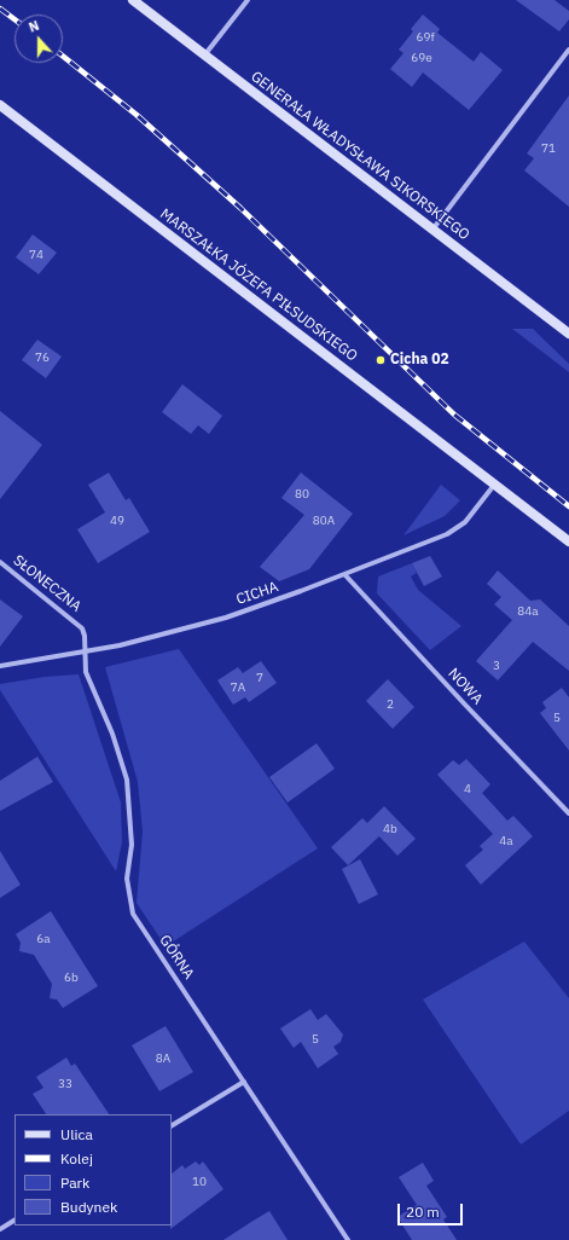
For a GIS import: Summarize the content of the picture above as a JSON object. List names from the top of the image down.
{
  "streets": {
    "main road": ["GENERAŁA WŁADYSŁAWA SIKORSKIEGO", "MARSZAŁKA JÓZEFA PIŁSUDSKIEGO"],
    "street": [
      "SŁONECZNA",
      "CICHA",
      "NOWA",
      "GÓRNA"
    ]
  },
  "crossings": [
    ["MARSZAŁKA JÓZEFA PIŁSUDSKIEGO", "CICHA"],
    ["SŁONECZNA", "CICHA"],
    ["SŁONECZNA", "GÓRNA"],
    ["CICHA", "NOWA"],
    ["CICHA", "GÓRNA"]
  ],
  "places": ["Cicha 02"],
  "house_numbers": [
    "69f",
    "69e",
    "71",
    "74",
    "76",
    "80",
    "49",
    "80A",
    "84a",
    "3",
    "7",
    "7A",
    "2",
    "5",
    "4",
    "4b",
    "4a",
    "6a",
    "6b",
    "5",
    "8A",
    "33",
    "10"
  ],
  "legend": [
    "Ulica",
    "Kolej",
    "Park",
    "Budynek"
  ],
  "scale_bar": "20 m",
  "north": "top"
}
